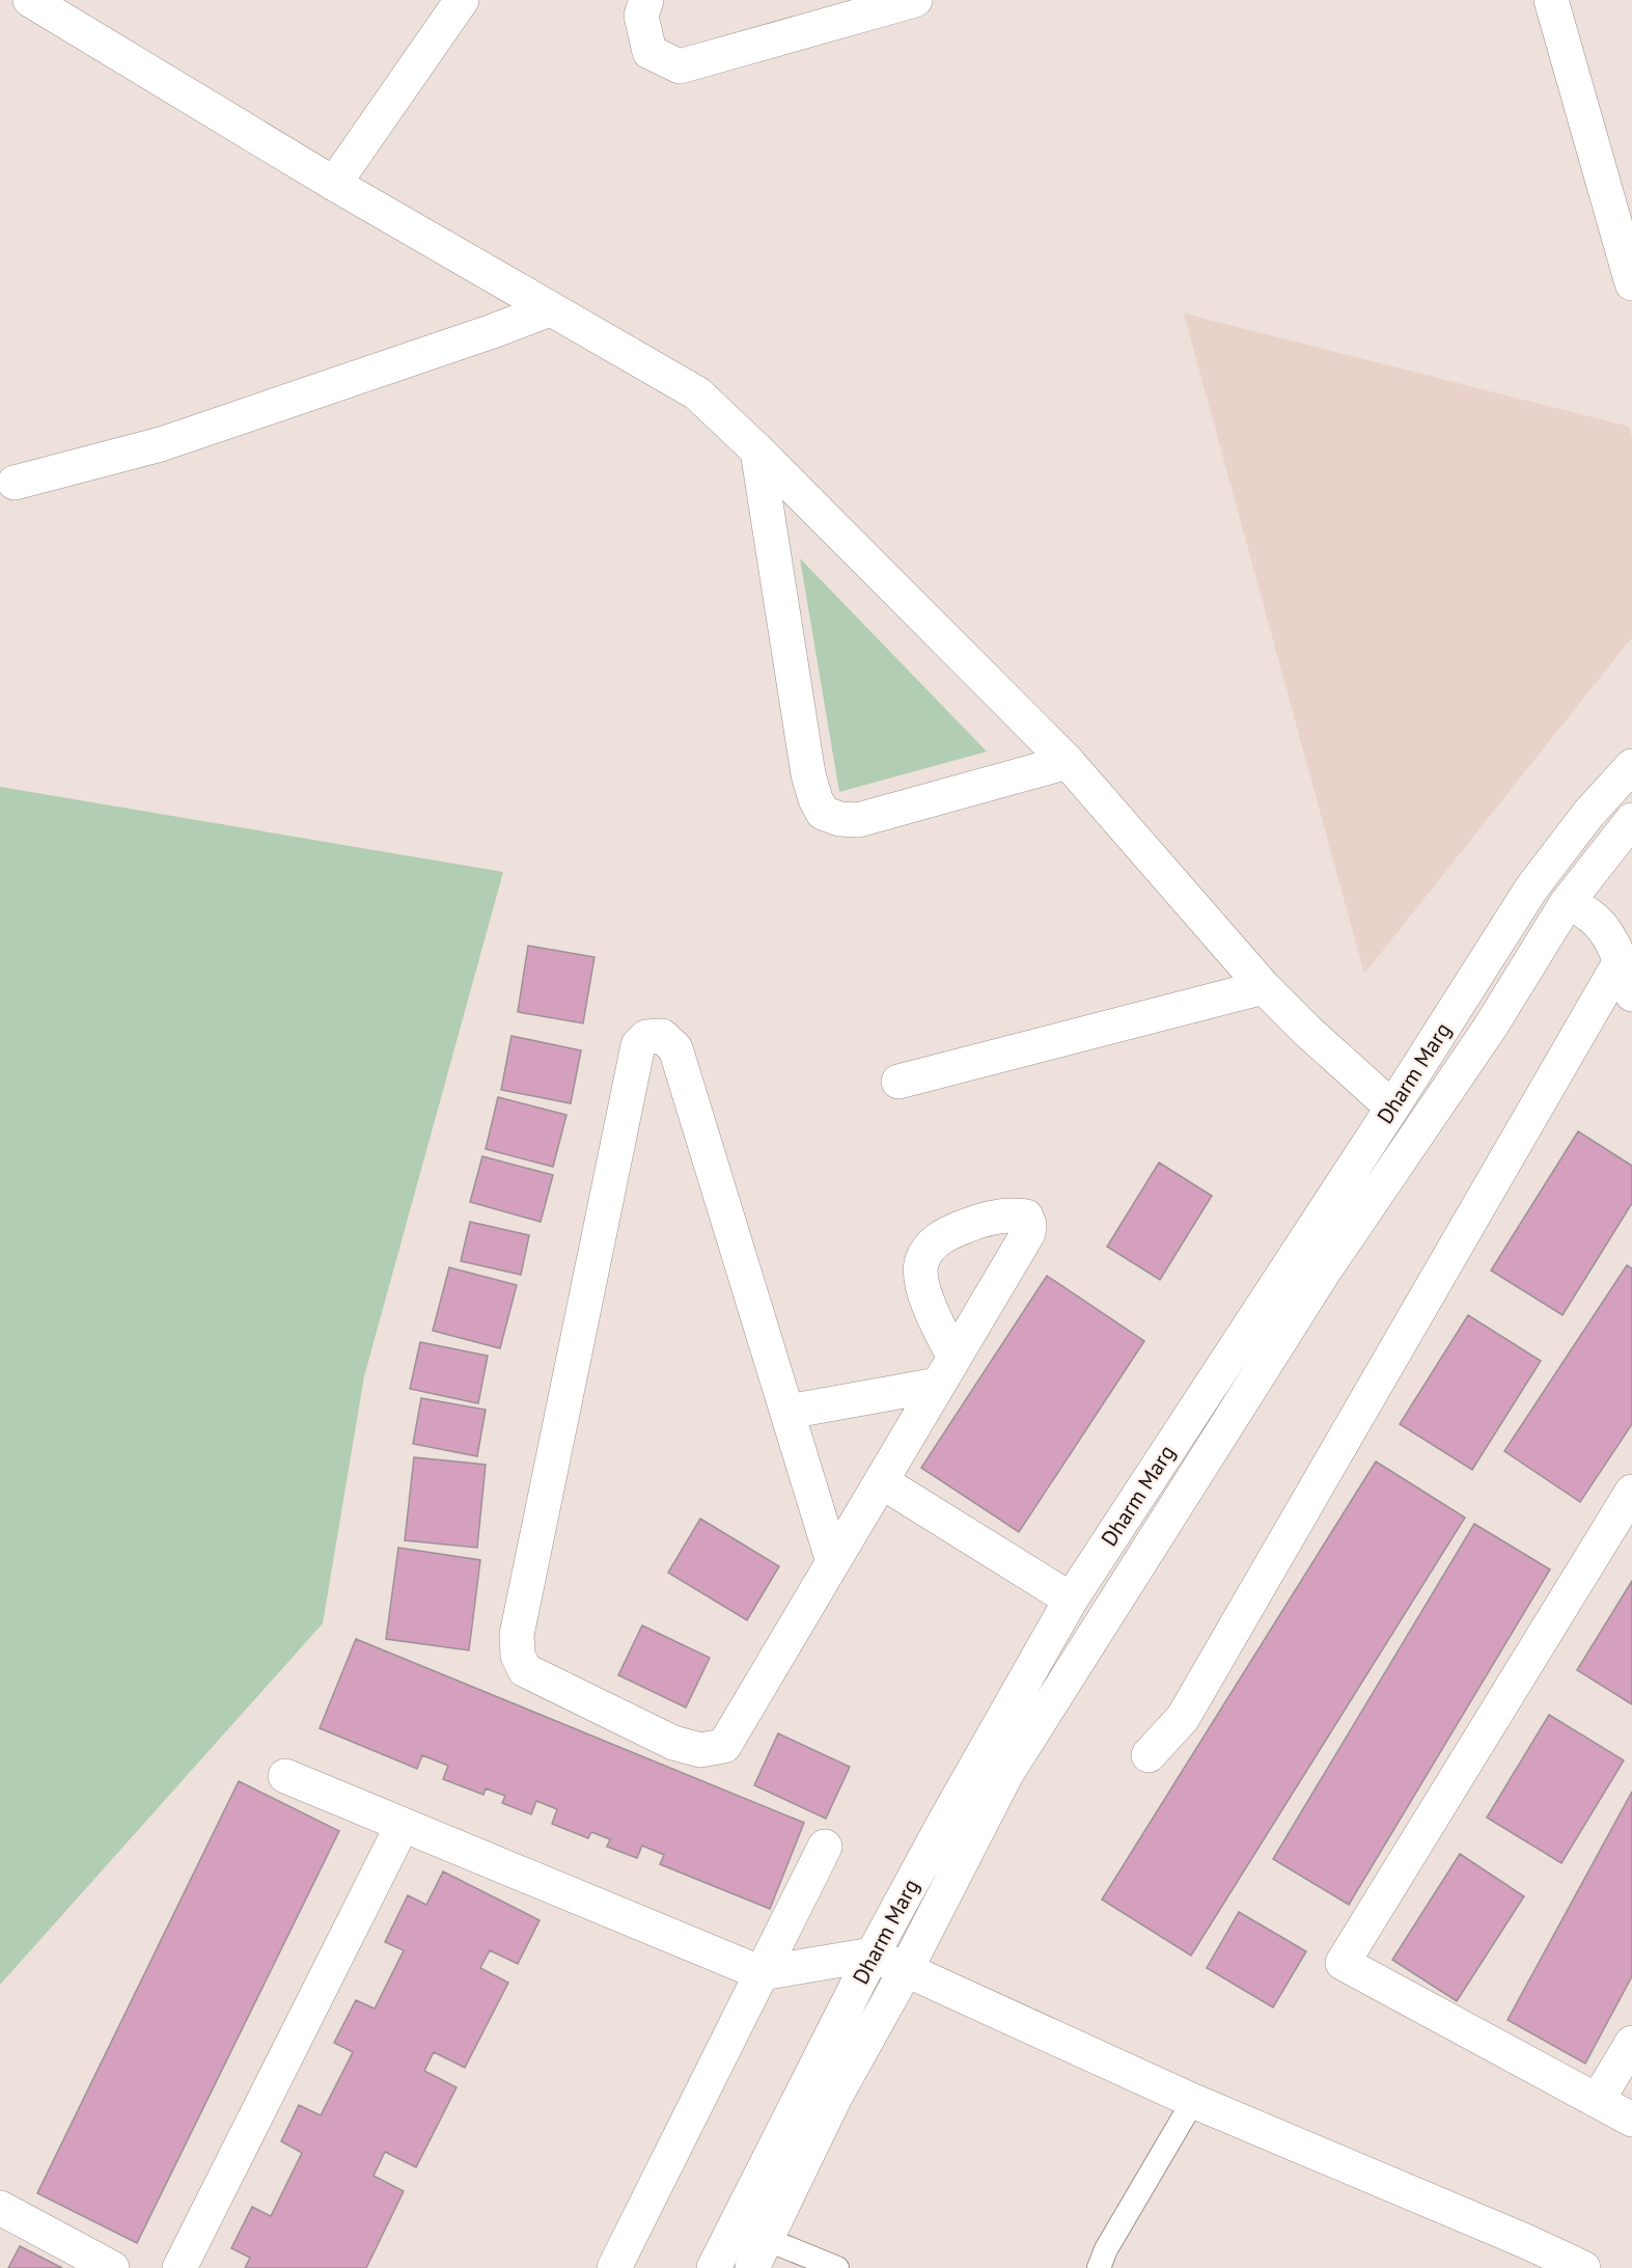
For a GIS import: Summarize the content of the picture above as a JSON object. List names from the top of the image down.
{
  "streets": {
    "street": ["Dharm Marg"]
  }
}
